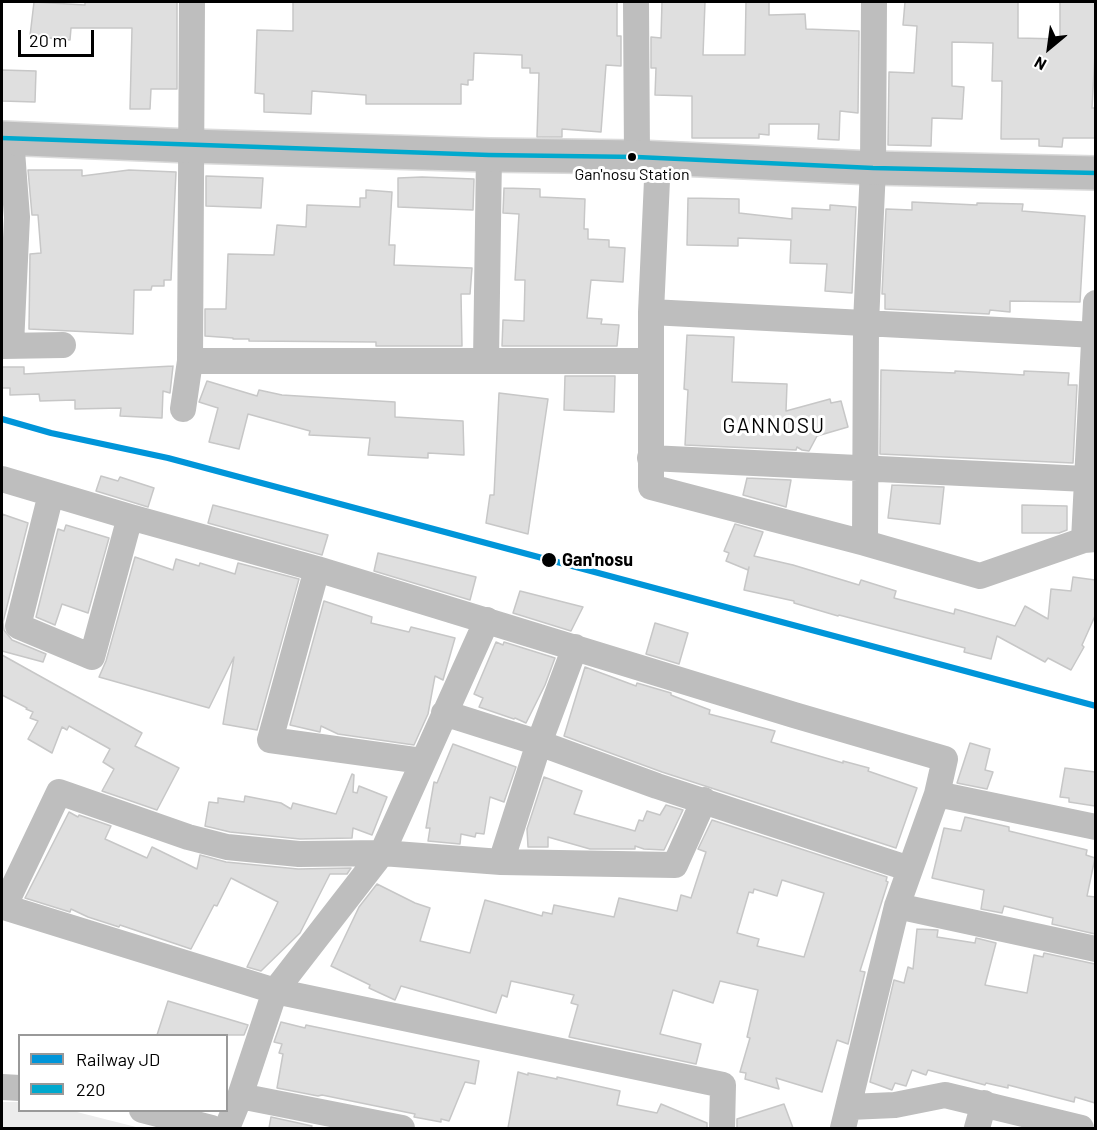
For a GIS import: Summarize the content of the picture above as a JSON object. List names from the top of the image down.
{
  "districts": ["GANNOSU"],
  "places": ["Gan'nosu Station", "Gan'nosu"],
  "lines": ["transit line 220", "rail line JD"],
  "legend": ["Railway JD", "220"],
  "scale_bar": "20 m",
  "north": "bottom left"
}
